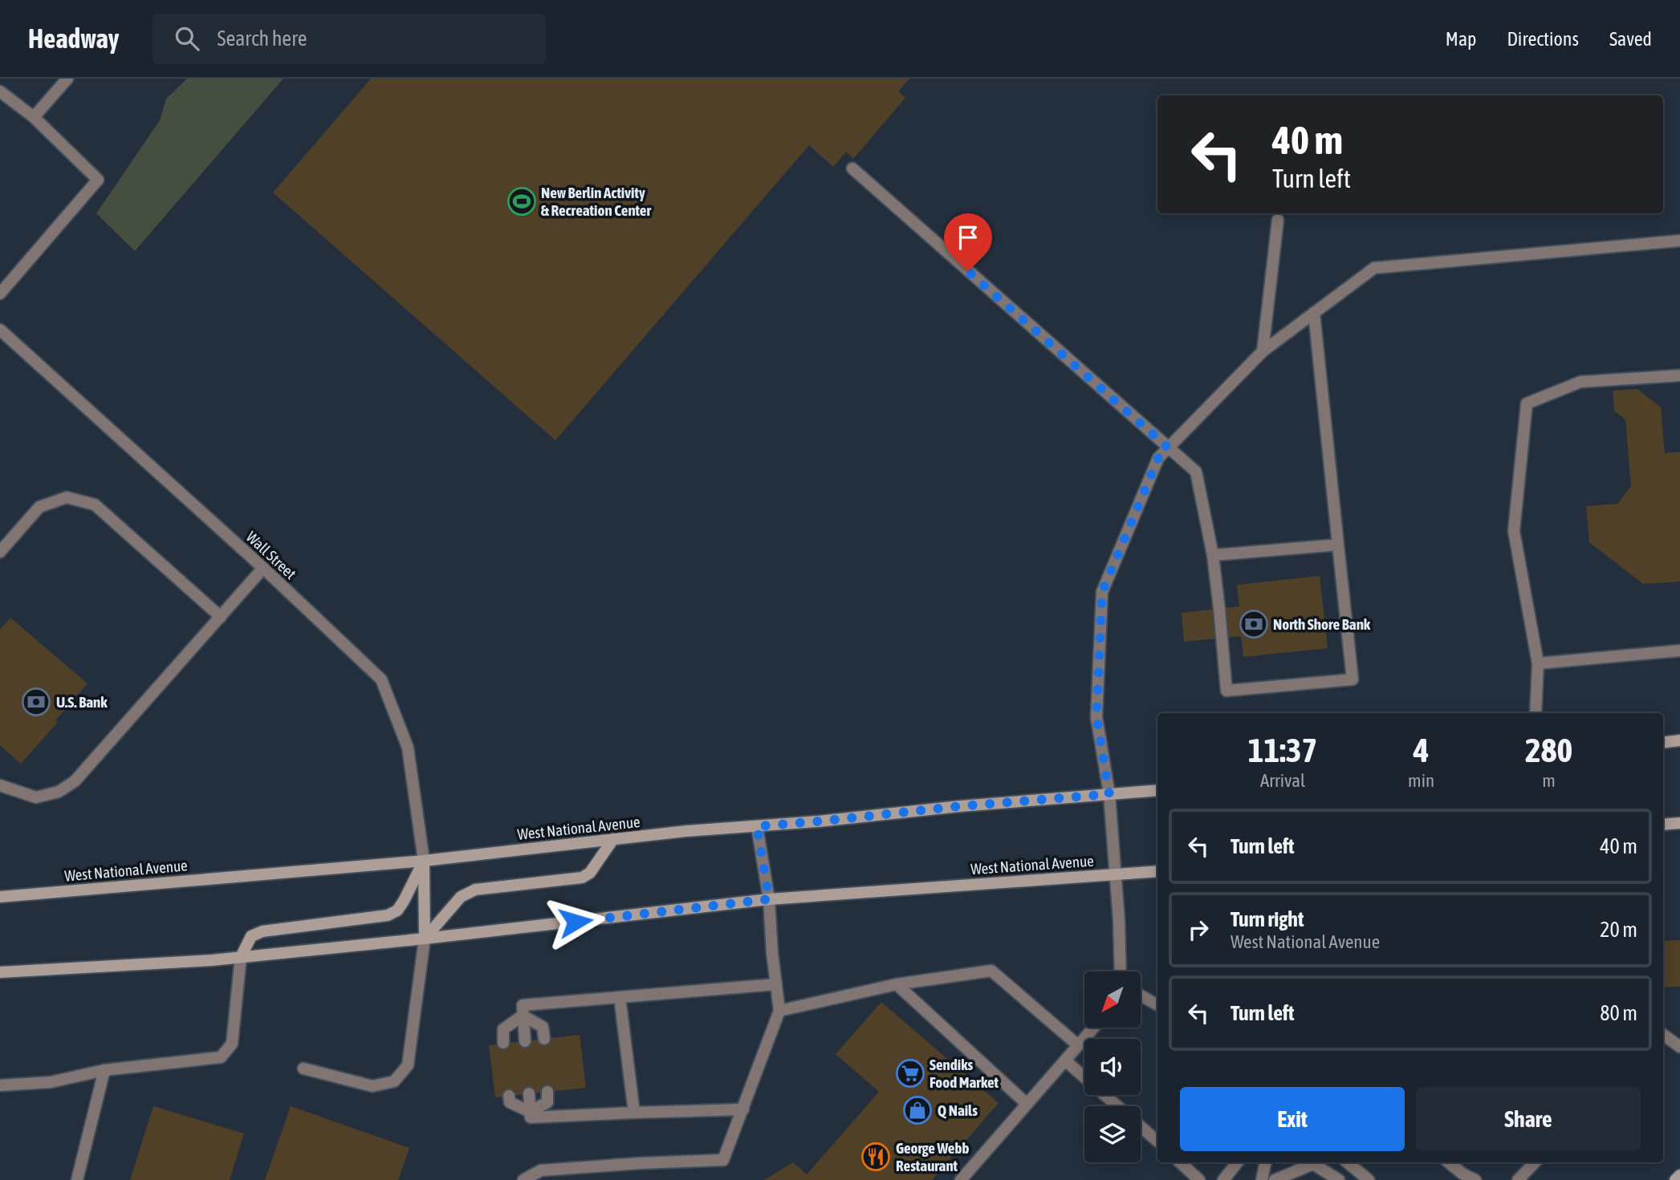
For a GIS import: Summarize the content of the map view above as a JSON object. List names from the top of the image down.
{
  "streets": {
    "main road": ["West National Avenue"],
    "street": ["Wall Street"]
  },
  "crossings": [
    ["Wall Street", "West National Avenue"]
  ],
  "places": {
    "sports": ["New Berlin Activity & Recreation Center"],
    "bank": ["North Shore Bank", "U.S. Bank"],
    "supermarket": ["Sendiks Food Market"],
    "shop": ["Q Nails"],
    "restaurant": ["George Webb Restaurant"]
  },
  "north": "bottom left",
  "page": {
    "header": "Headway",
    "search": "Search here",
    "nav": ["Map", "Directions", "Saved"],
    "turn": ["40 m", "Turn left"],
    "eta": [
      "11:37",
      "Arrival",
      "4",
      "min",
      "280",
      "m"
    ],
    "list": [
      {
        "name": "Turn left",
        "value": "40 m"
      },
      {
        "name": "Turn right",
        "note": "West National Avenue",
        "value": "20 m"
      },
      {
        "name": "Turn left",
        "value": "80 m"
      }
    ],
    "buttons": ["Exit", "Share"]
  }
}
